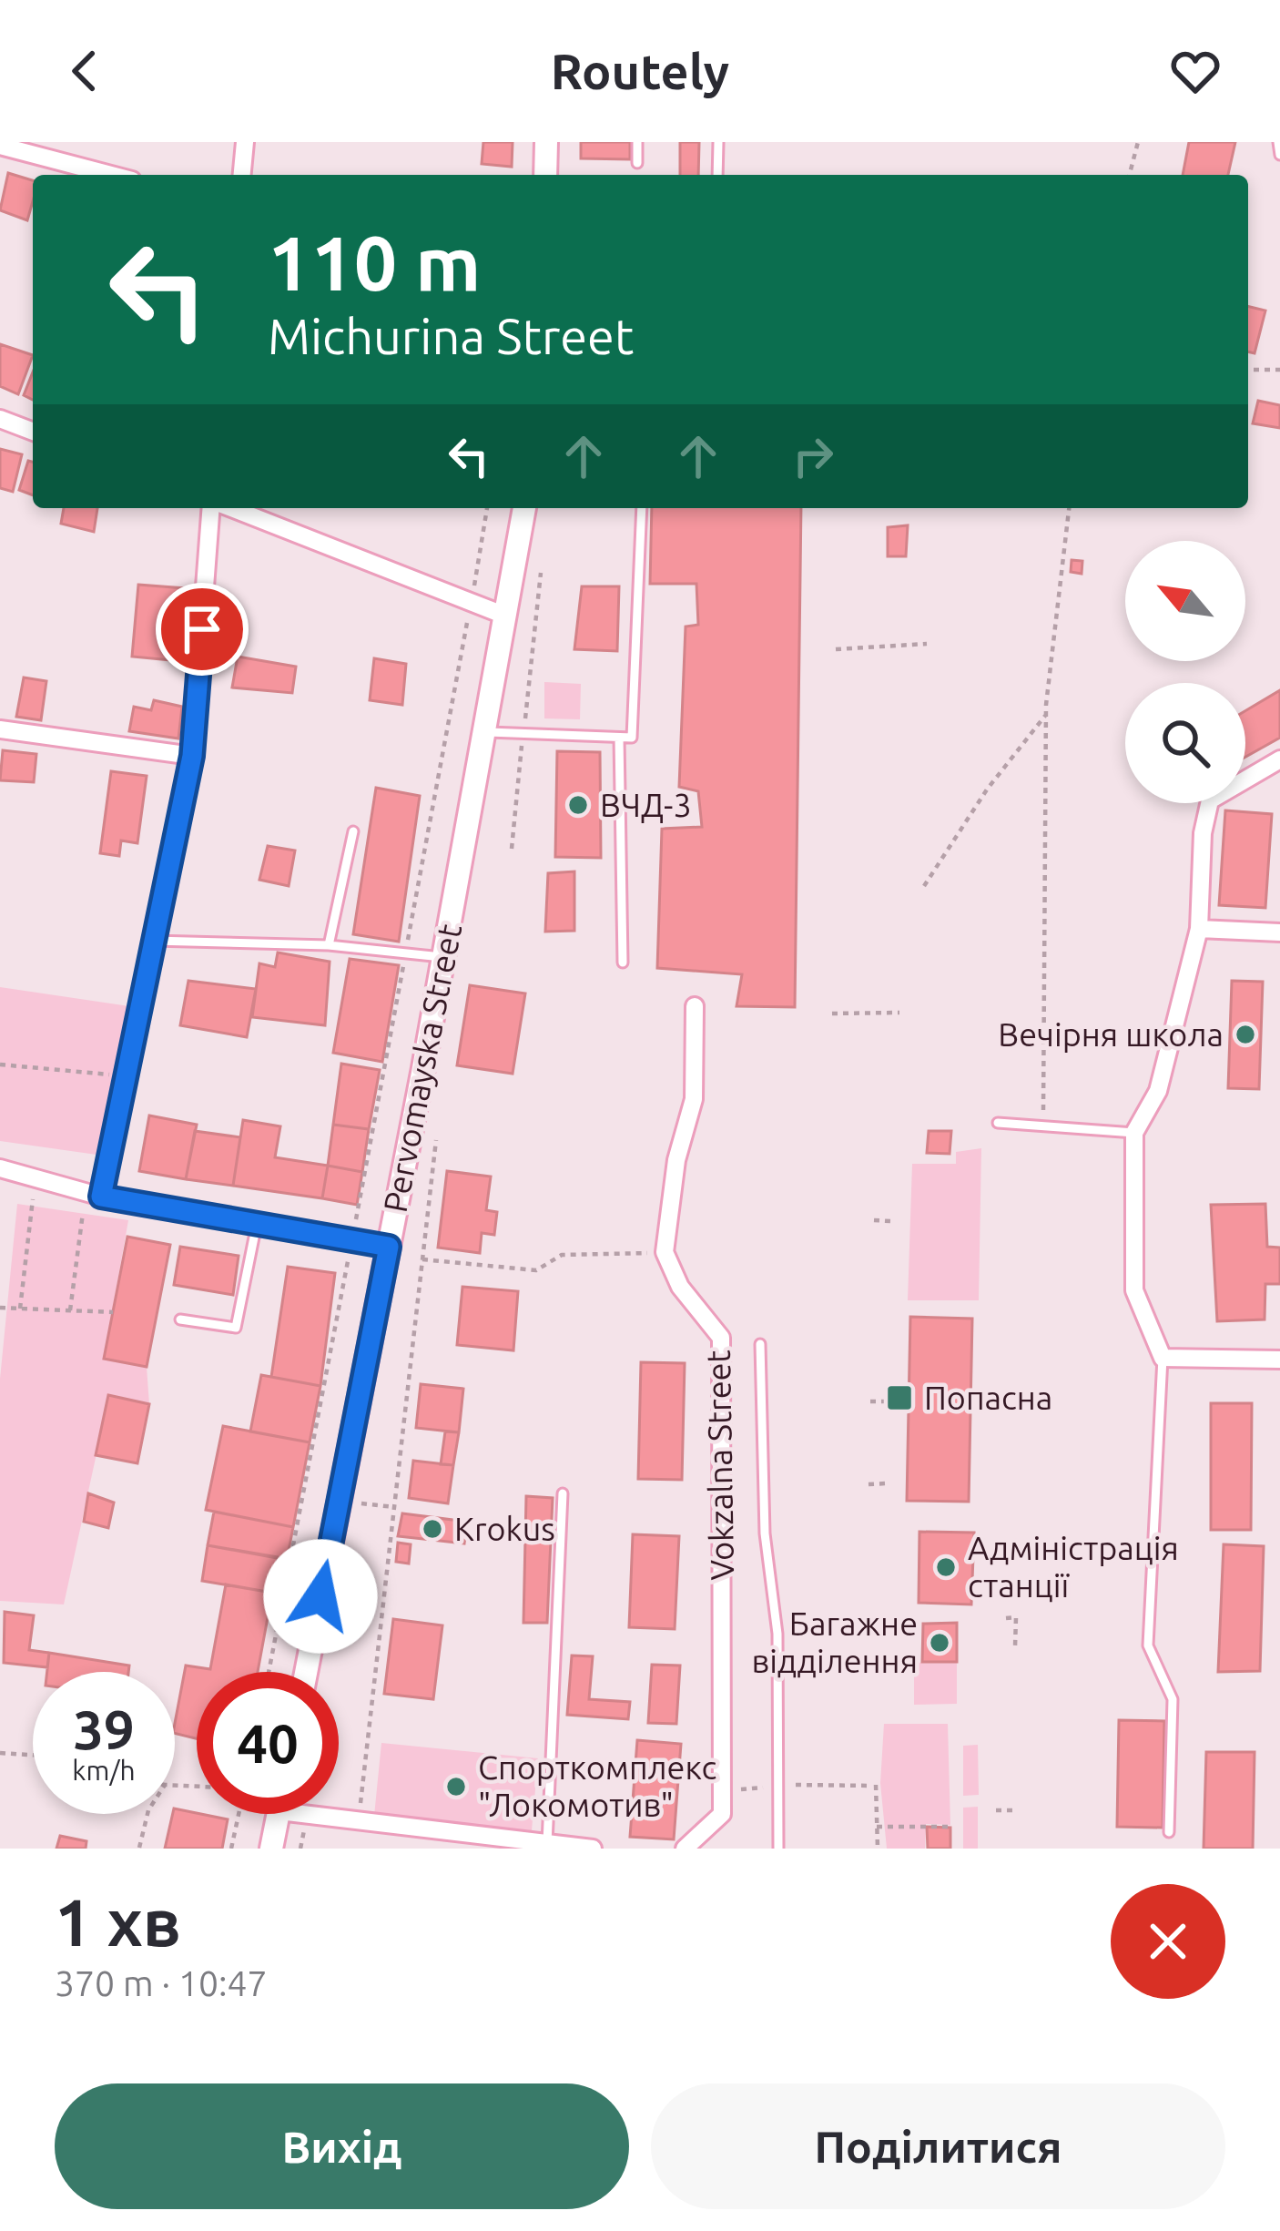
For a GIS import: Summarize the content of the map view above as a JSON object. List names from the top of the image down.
{
  "streets": {
    "street": ["Pervomayska Street", "Vokzalna Street"]
  },
  "places": {
    "other": [
      "ВЧД-3",
      "Вечірня школа",
      "Krokus",
      "Адміністрація станції",
      "Багажне відділення",
      "Спорткомплекс \"Локомотив\""
    ],
    "transit": ["Попасна"]
  },
  "north": "top left",
  "page": {
    "header": "Routely",
    "turn": ["110 m", "Michurina Street"],
    "speed": "39 km/h",
    "limit": "40",
    "heading": ["1 хв", "370 m · 10:47"],
    "buttons": ["Вихід", "Поділитися"]
  }
}
